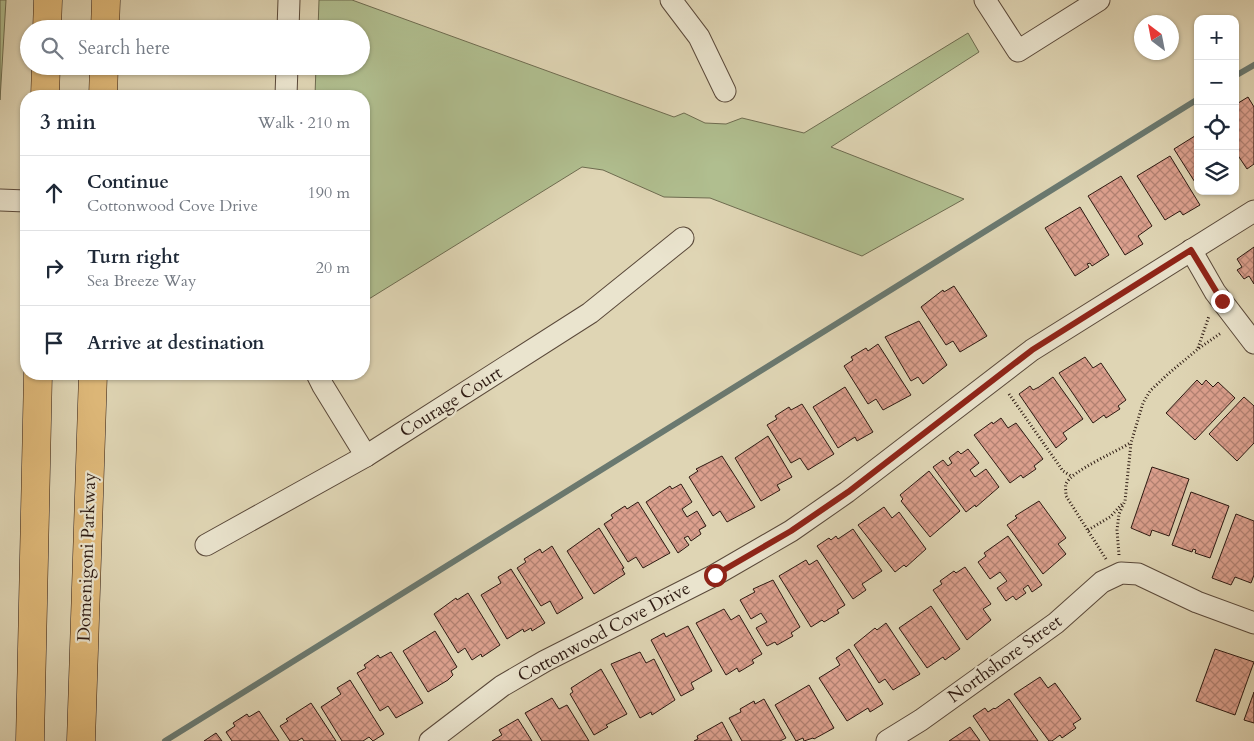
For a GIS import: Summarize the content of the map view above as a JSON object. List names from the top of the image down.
{
  "streets": {
    "main road": ["Domenigoni Parkway"],
    "street": ["Courage Court", "Cottonwood Cove Drive", "Northshore Street"]
  },
  "north": "top left",
  "page": {
    "map_buttons": ["+", "−"],
    "search": "Search here",
    "heading": ["3 min", "Walk · 210 m"],
    "list": [
      ["Continue", "Cottonwood Cove Drive", "190 m"],
      ["Turn right", "Sea Breeze Way", "20 m"],
      "Arrive at destination"
    ]
  }
}
